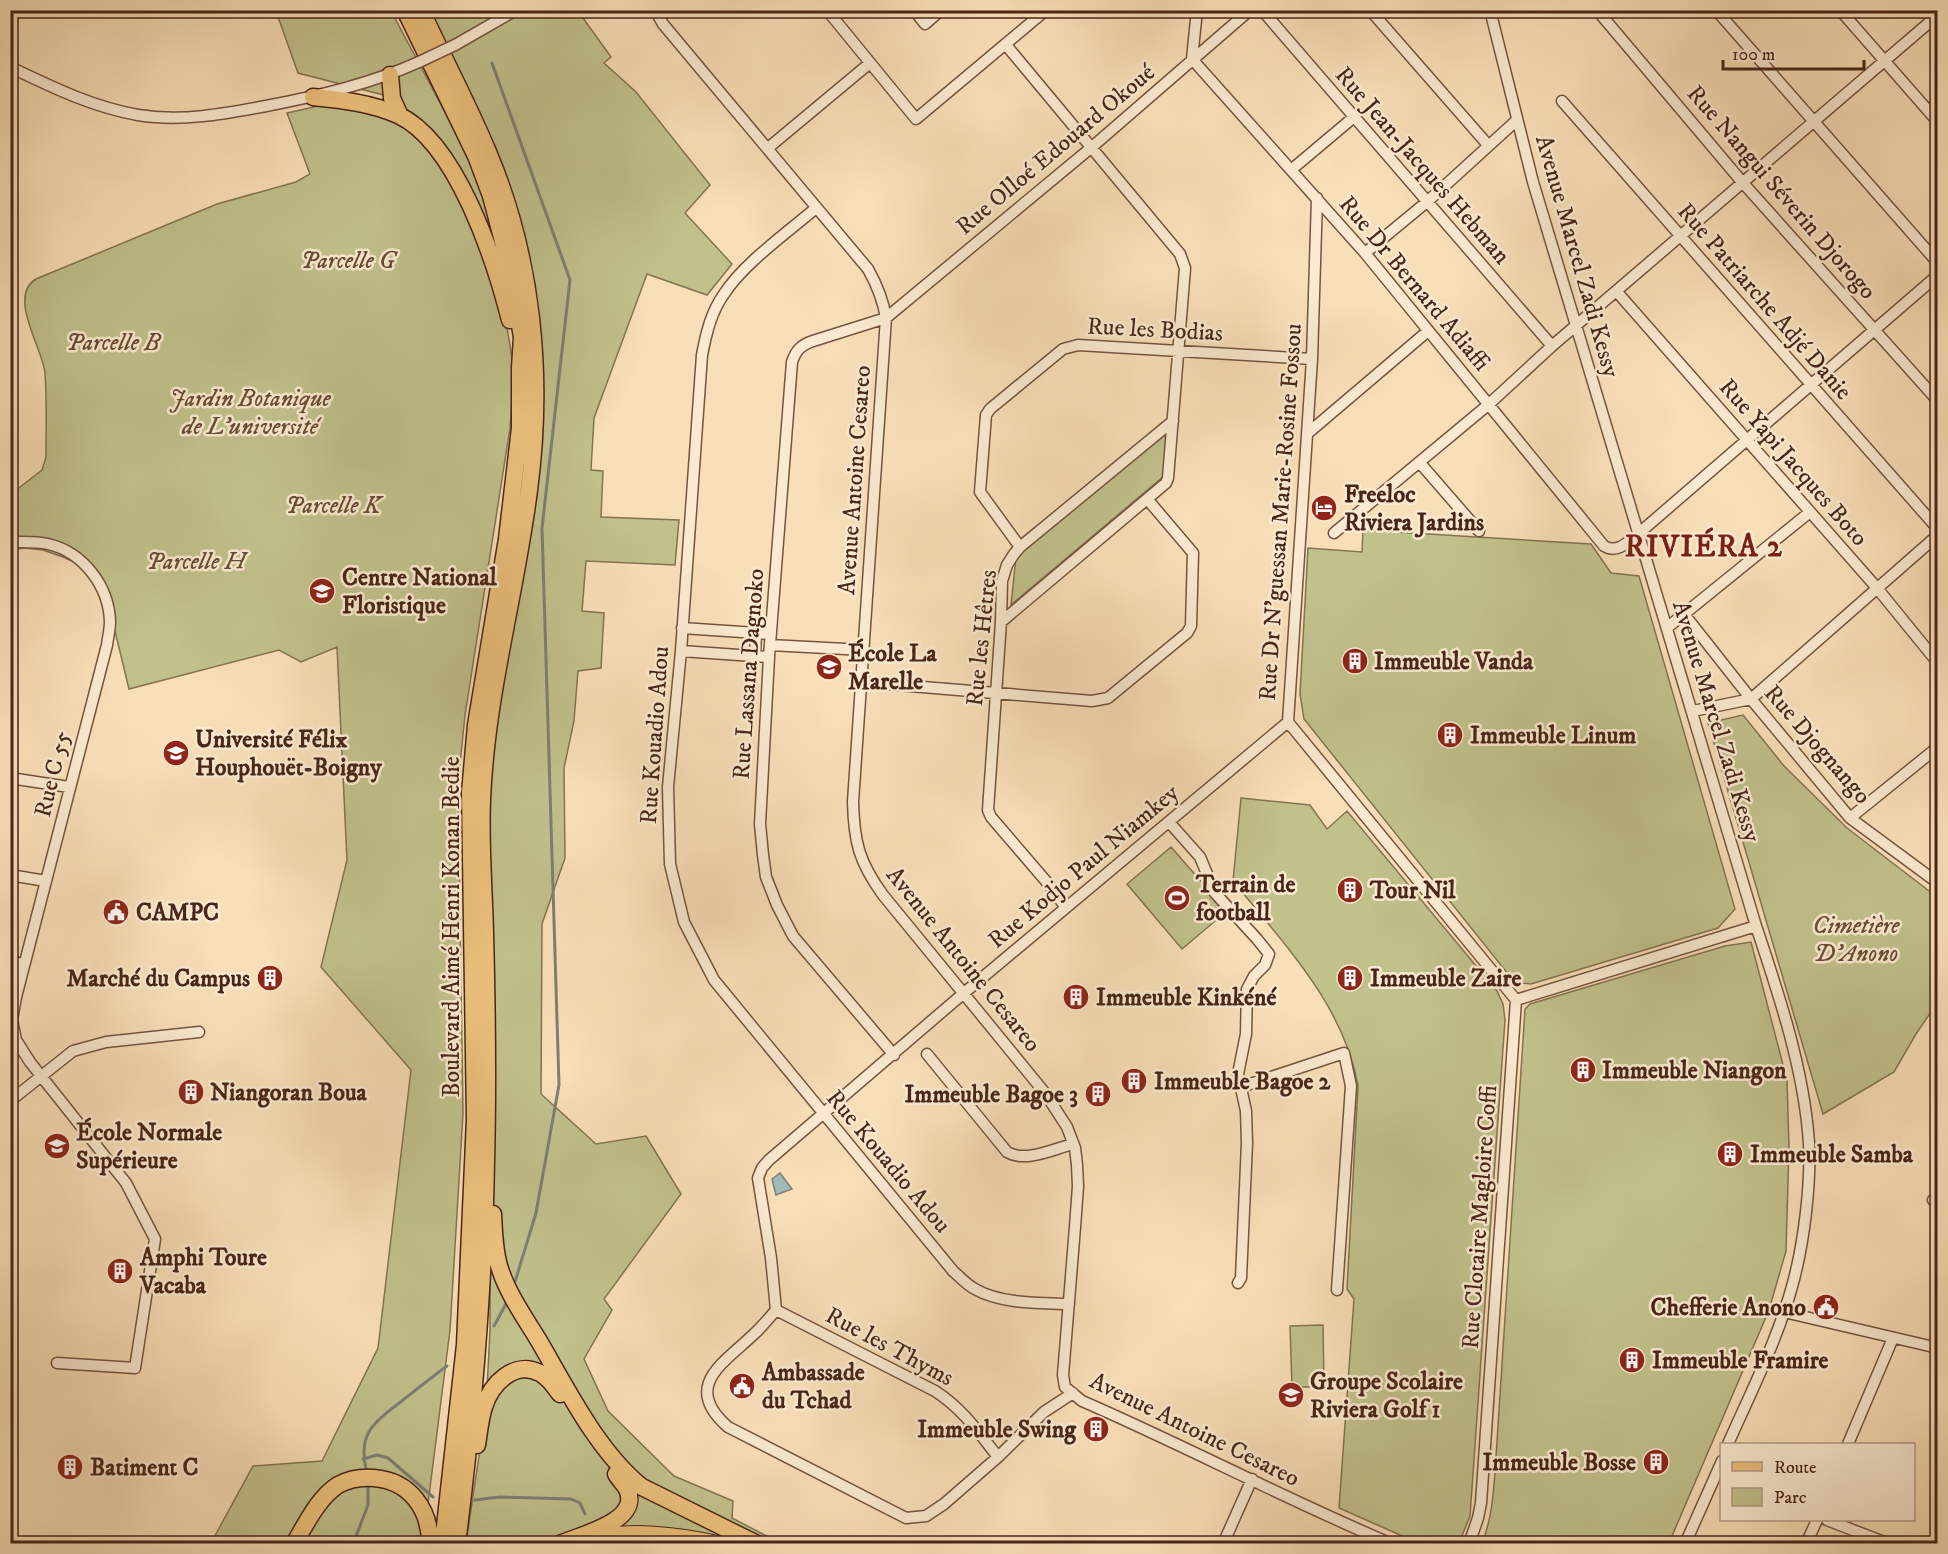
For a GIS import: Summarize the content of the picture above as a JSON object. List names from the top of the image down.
{
  "streets": {
    "highway": ["Boulevard Aimé Henri Konan Bedie"],
    "street": [
      "Rue Olloé Edouard Okoué",
      "Rue Jean-Jacques Hebman",
      "Rue Nangui Séverin Djorogo",
      "Avenue Marcel Zadi Kessy",
      "Rue Dr Bernard Adiaffi",
      "Rue Patriarche Adjé Danie",
      "Rue les Bodias",
      "Rue Yapi Jacques Boto",
      "Avenue Antoine Cesareo",
      "Rue Dr N'guessan Marie-Rosine Fossou",
      "Rue les Hêtres",
      "Rue Lassana Dagnoko",
      "Rue Kouadio Adou",
      "Rue Djognango",
      "Rue C 55",
      "Rue Kodjo Paul Niamkey",
      "Rue Clotaire Magloire Coffi",
      "Rue les Thyms"
    ]
  },
  "crossings": [
    ["Rue Olloé Edouard Okoué", "Rue Dr Bernard Adiaffi"],
    ["Rue Olloé Edouard Okoué", "Avenue Antoine Cesareo"],
    ["Rue Olloé Edouard Okoué", "Rue Lassana Dagnoko"],
    ["Rue Nangui Séverin Djorogo", "Rue Dr Bernard Adiaffi"],
    ["Avenue Marcel Zadi Kessy", "Rue Dr Bernard Adiaffi"],
    ["Rue Dr Bernard Adiaffi", "Rue Patriarche Adjé Danie"],
    ["Rue Dr Bernard Adiaffi", "Rue Yapi Jacques Boto"],
    ["Rue Dr Bernard Adiaffi", "Rue Dr N'guessan Marie-Rosine Fossou"],
    ["Rue les Bodias", "Rue Dr N'guessan Marie-Rosine Fossou"],
    ["Rue les Bodias", "Rue les Hêtres"],
    ["Avenue Antoine Cesareo", "Rue Lassana Dagnoko"],
    ["Avenue Antoine Cesareo", "Rue Kouadio Adou"],
    ["Avenue Antoine Cesareo", "Rue Kodjo Paul Niamkey"],
    ["Rue Dr N'guessan Marie-Rosine Fossou", "Rue Kodjo Paul Niamkey"],
    ["Rue Dr N'guessan Marie-Rosine Fossou", "Rue Clotaire Magloire Coffi"],
    ["Rue les Hêtres", "Rue Kodjo Paul Niamkey"],
    ["Rue Lassana Dagnoko", "Rue Kodjo Paul Niamkey"],
    ["Rue Kouadio Adou", "Rue Kodjo Paul Niamkey"],
    ["Rue Kodjo Paul Niamkey", "Rue les Thyms"]
  ],
  "districts": ["RIVIÉRA 2"],
  "parks": [
    "Parcelle G",
    "Parcelle B",
    "Jardin Botanique de L'université",
    "Parcelle K",
    "Parcelle H",
    "Cimetière D'Anono"
  ],
  "places": {
    "hotel": ["Freeloc Riviera Jardins"],
    "school or university": [
      "Centre National Floristique",
      "École La Marelle",
      "Université Félix Houphouët-Boigny",
      "École Normale Supérieure",
      "Groupe Scolaire Riviera Golf 1"
    ],
    "building": [
      "Immeuble Vanda",
      "Immeuble Linum",
      "Tour Nil",
      "Marché du Campus",
      "Immeuble Zaire",
      "Immeuble Kinkéné",
      "Immeuble Niangon",
      "Immeuble Bagoe 2",
      "Niangoran Boua",
      "Immeuble Bagoe 3",
      "Immeuble Samba",
      "Amphi Toure Vacaba",
      "Immeuble Framire",
      "Immeuble Swing",
      "Immeuble Bosse",
      "Batiment C"
    ],
    "sports": ["Terrain de football"],
    "public building": ["CAMPC", "Chefferie Anono", "Ambassade du Tchad"]
  },
  "legend": ["Route", "Parc"],
  "scale_bar": "100 m"
}
